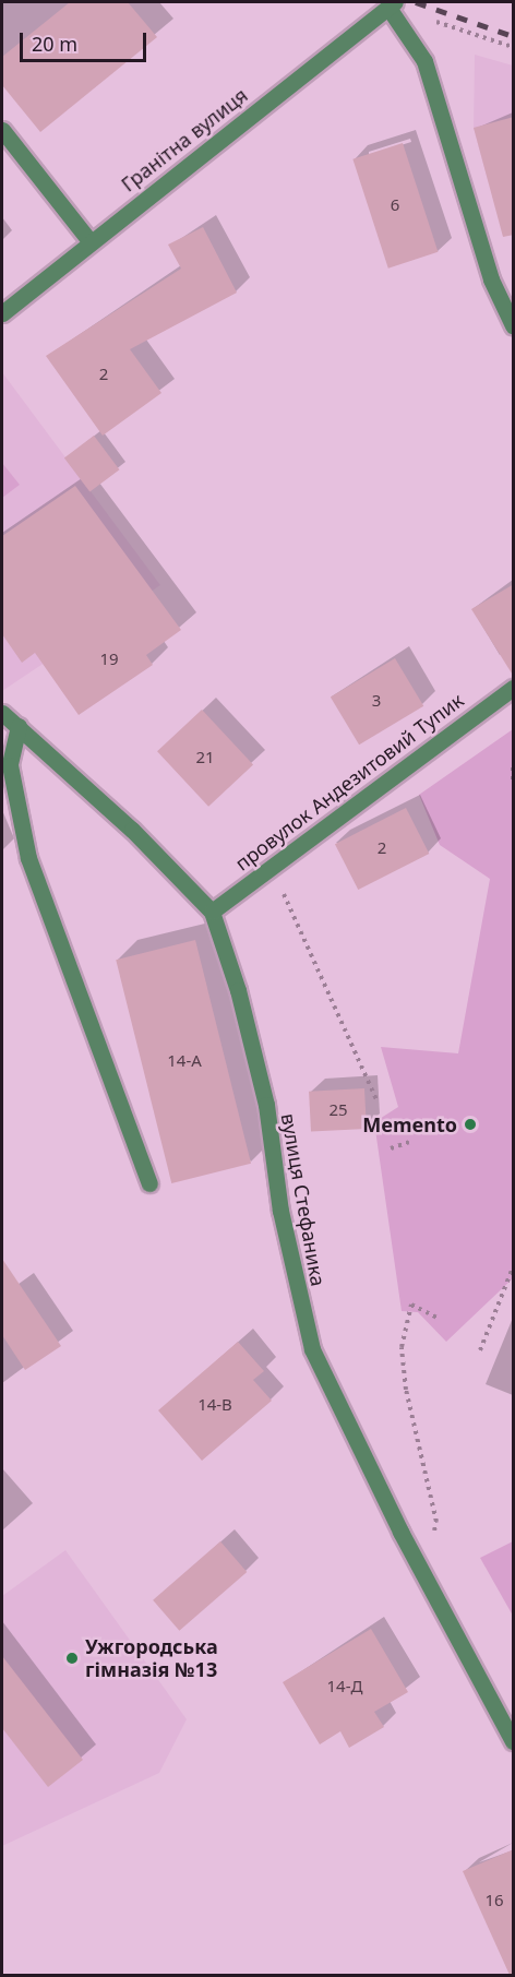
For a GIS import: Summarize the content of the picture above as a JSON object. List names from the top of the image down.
{
  "streets": {
    "street": ["Гранітна вулиця", "провулок Андезитовий Тупик", "вулиця Стефаника"]
  },
  "crossings": [
    ["провулок Андезитовий Тупик", "вулиця Стефаника"]
  ],
  "places": ["Memento", "Ужгородська гімназія №13"],
  "house_numbers": [
    "6",
    "2",
    "19",
    "3",
    "21",
    "2",
    "14-А",
    "25",
    "14-В",
    "14-Д",
    "16"
  ],
  "scale_bar": "20 m"
}
